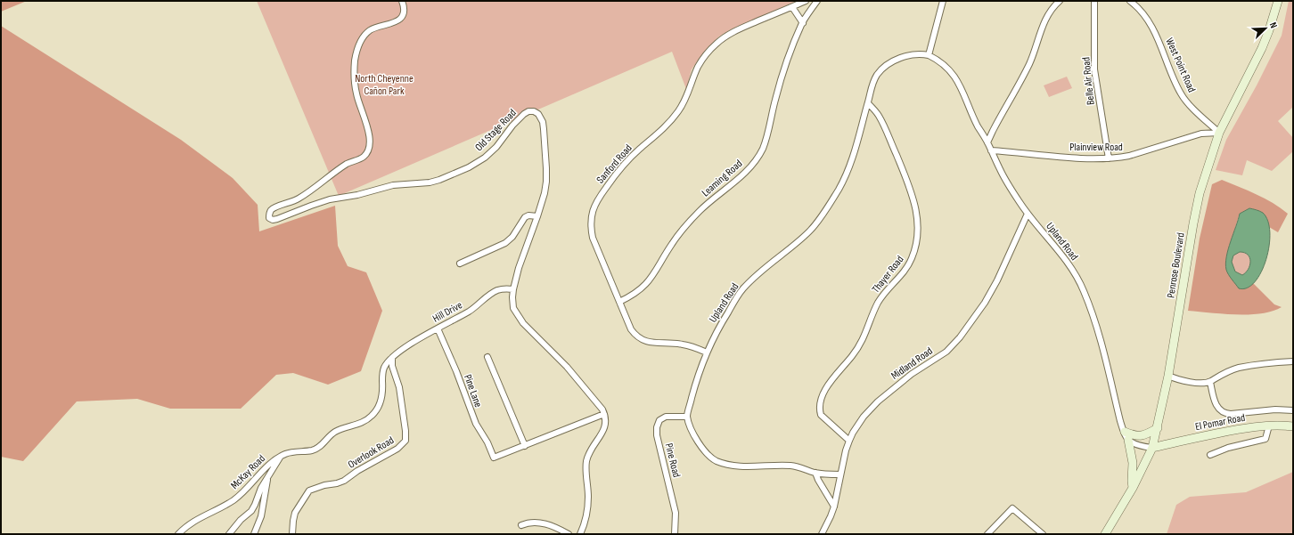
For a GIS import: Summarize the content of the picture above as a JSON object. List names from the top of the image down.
{
  "streets": {
    "street": [
      "West Point Road",
      "Belle Air Road",
      "Old Stage Road",
      "Plainview Road",
      "Sanford Road",
      "Leaming Road",
      "Upland Road",
      "Penrose Boulevard",
      "Thayer Road",
      "Hill Drive",
      "Midland Road",
      "Pine Lane",
      "El Pomar Road",
      "Overlook Road",
      "Pine Road",
      "McKay Road"
    ]
  },
  "crossings": [
    ["West Point Road", "Plainview Road"],
    ["West Point Road", "Penrose Boulevard"],
    ["Belle Air Road", "Plainview Road"],
    ["Old Stage Road", "Hill Drive"],
    ["Plainview Road", "Upland Road"],
    ["Plainview Road", "Penrose Boulevard"],
    ["Sanford Road", "Leaming Road"],
    ["Sanford Road", "Upland Road"],
    ["Upland Road", "Thayer Road"],
    ["Upland Road", "Midland Road"],
    ["Upland Road", "Pine Road"],
    ["Penrose Boulevard", "El Pomar Road"],
    ["Thayer Road", "Midland Road"],
    ["Hill Drive", "Pine Lane"],
    ["Hill Drive", "Overlook Road"],
    ["Hill Drive", "McKay Road"],
    ["Overlook Road", "McKay Road"]
  ],
  "parks": ["North Cheyenne Cañon Park"],
  "north": "top right"
}
